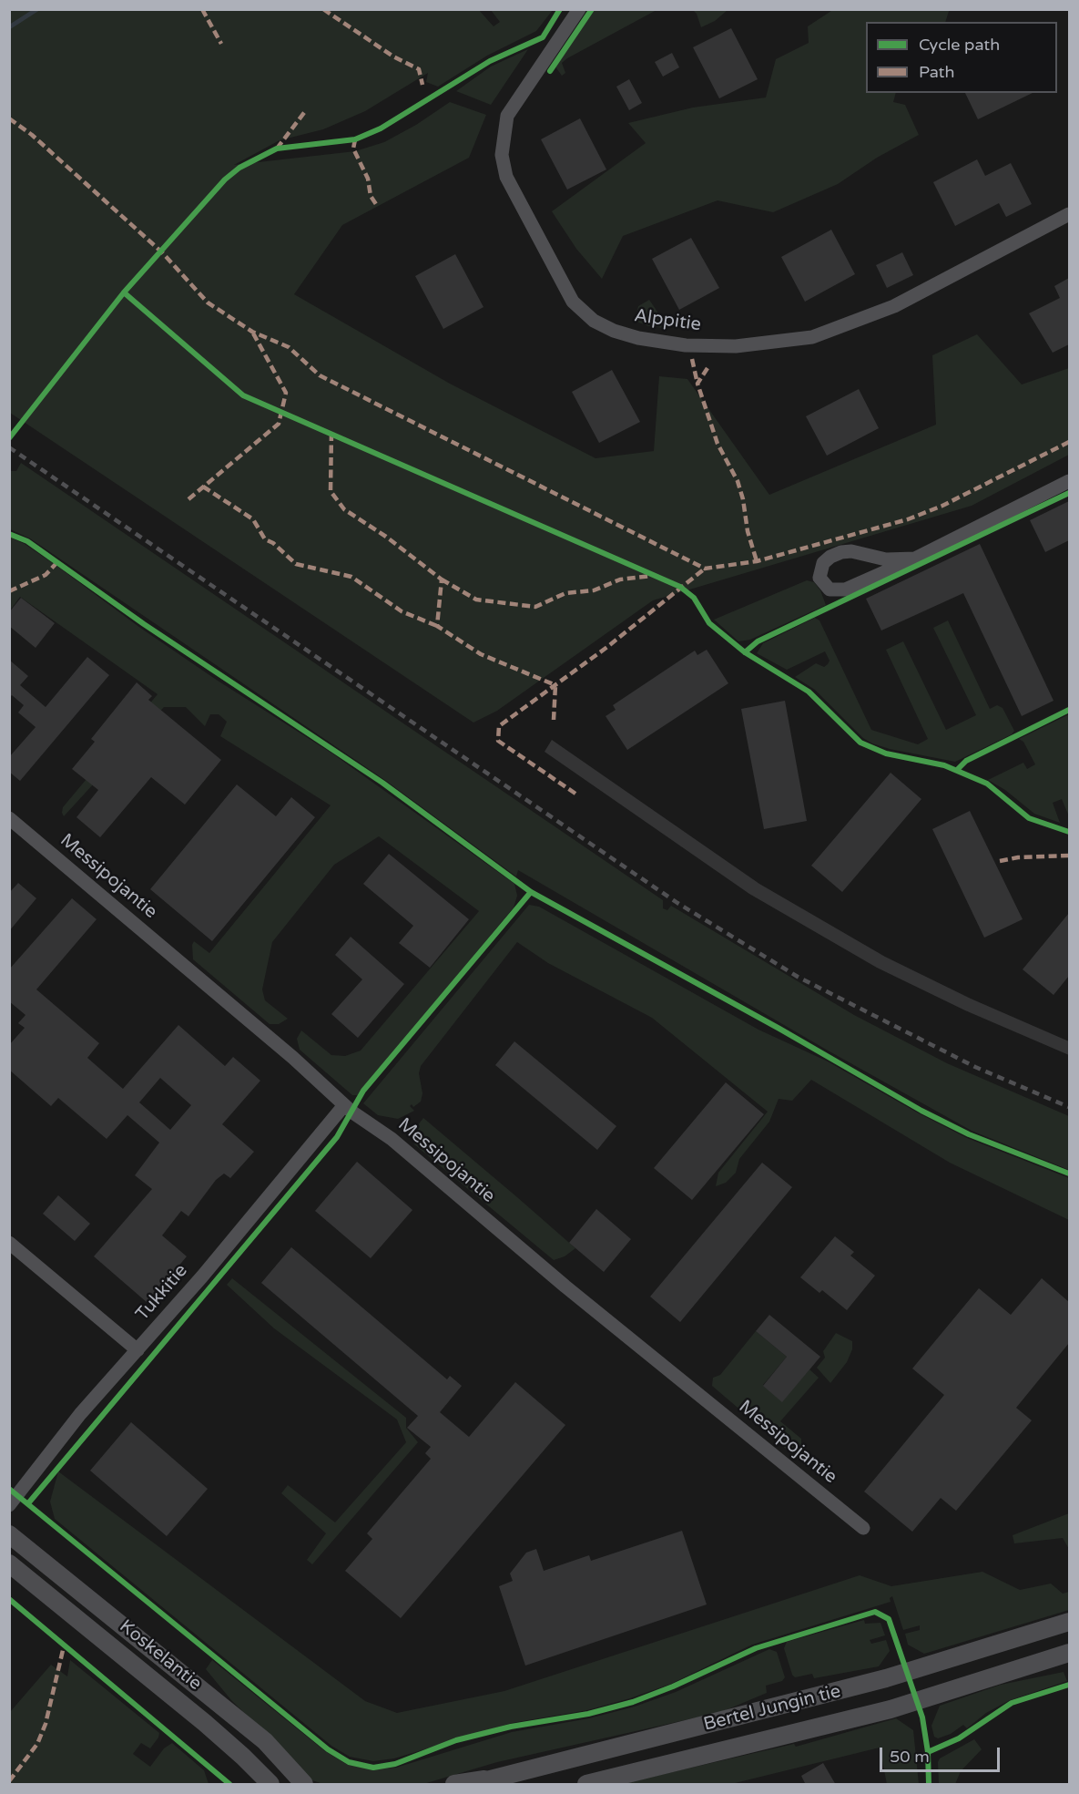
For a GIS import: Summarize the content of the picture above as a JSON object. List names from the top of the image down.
{
  "streets": {
    "main road": ["Koskelantie", "Bertel Jungin tie"],
    "street": ["Alppitie", "Messipojantie", "Tukkitie"]
  },
  "crossings": [
    ["Messipojantie", "Tukkitie"]
  ],
  "legend": ["Cycle path", "Path"],
  "scale_bar": "50 m"
}
